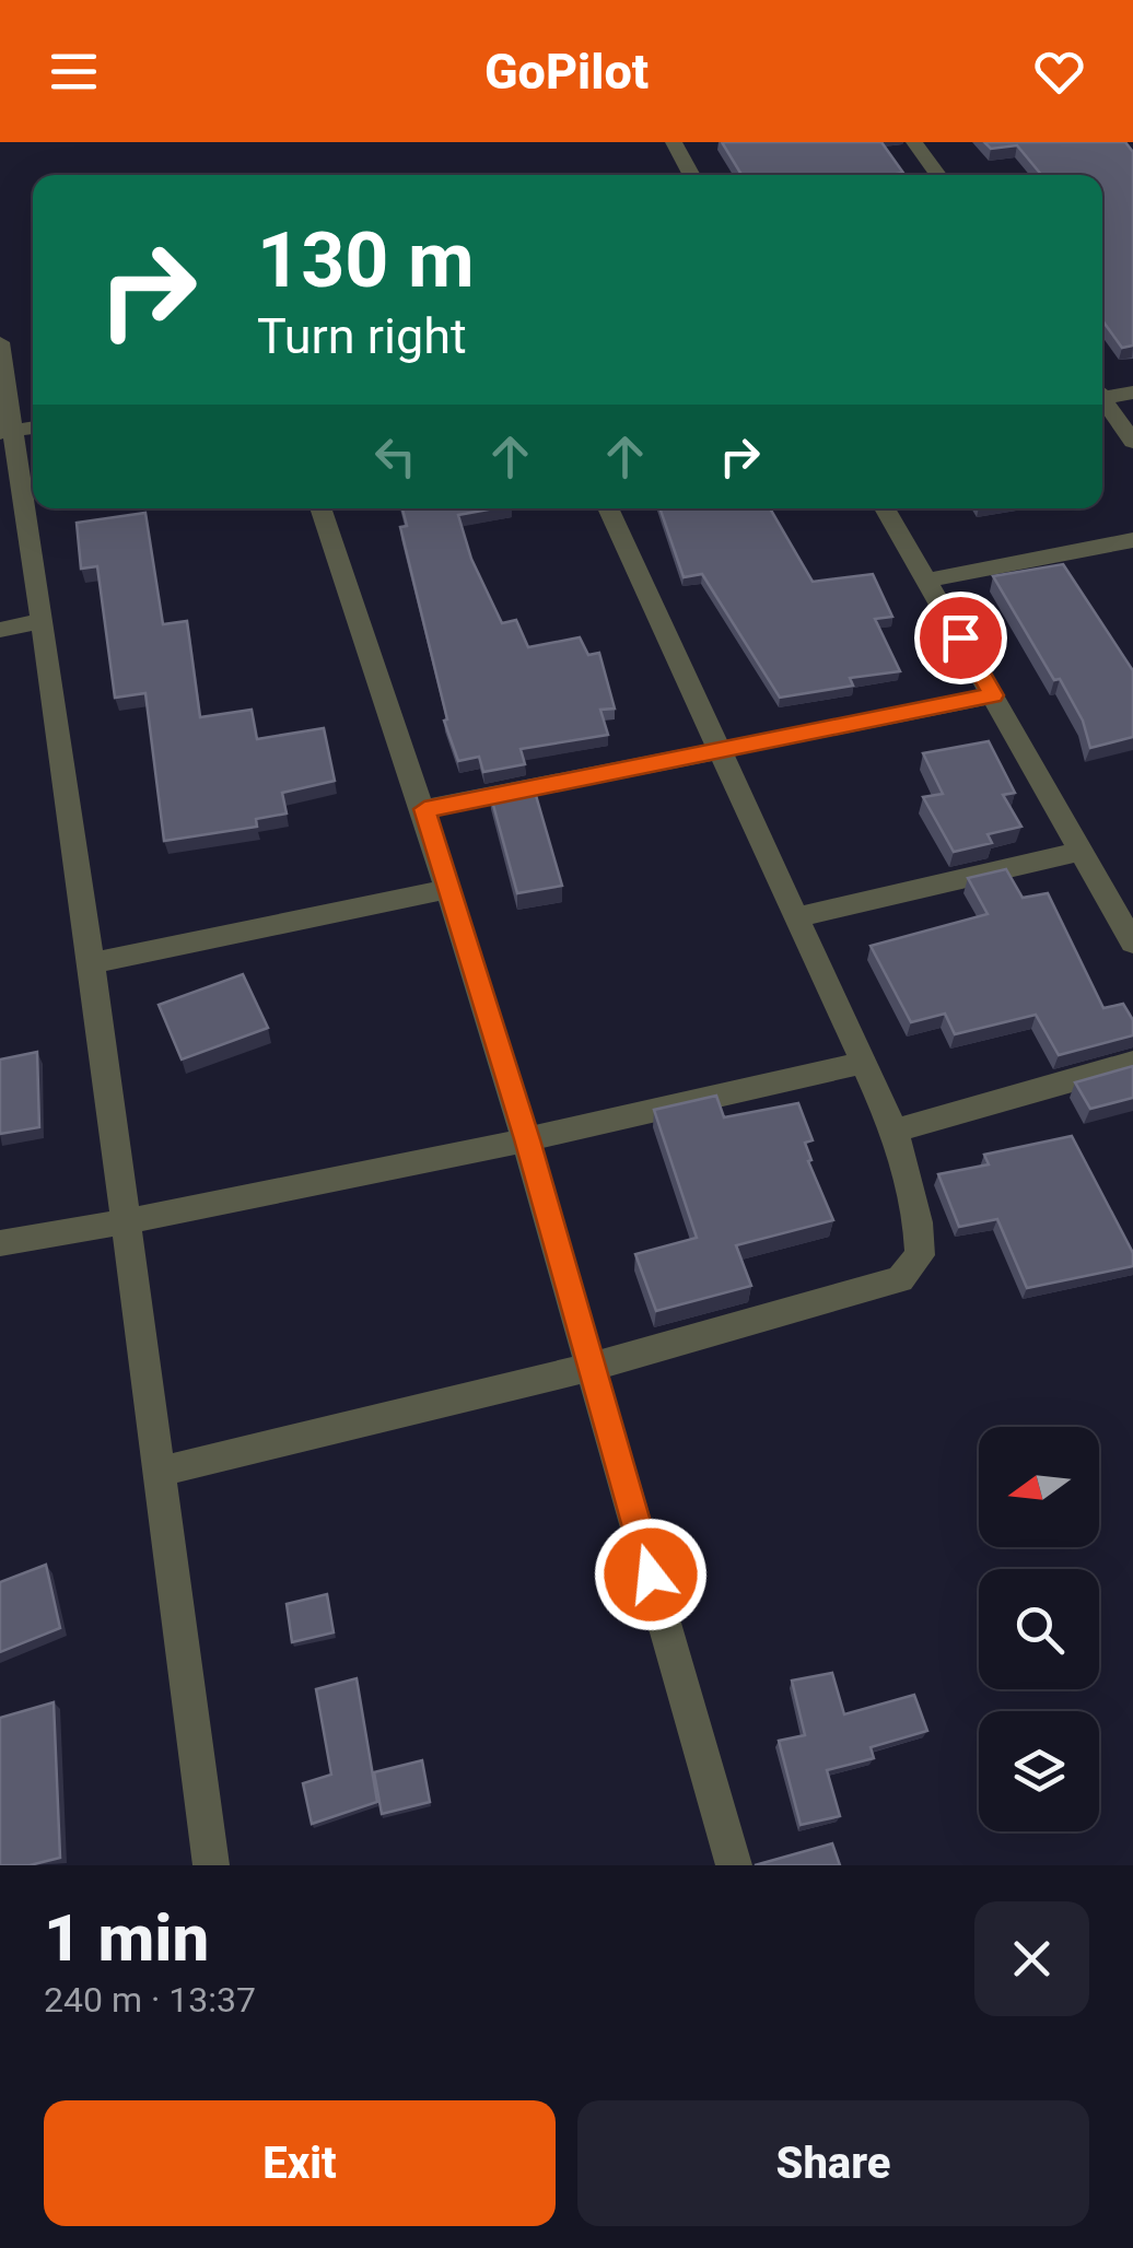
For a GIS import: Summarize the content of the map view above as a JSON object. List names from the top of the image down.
{
  "north": "left",
  "page": {
    "header": "GoPilot",
    "turn": ["130 m", "Turn right"],
    "heading": ["1 min", "240 m · 13:37"],
    "buttons": ["Exit", "Share"]
  }
}
